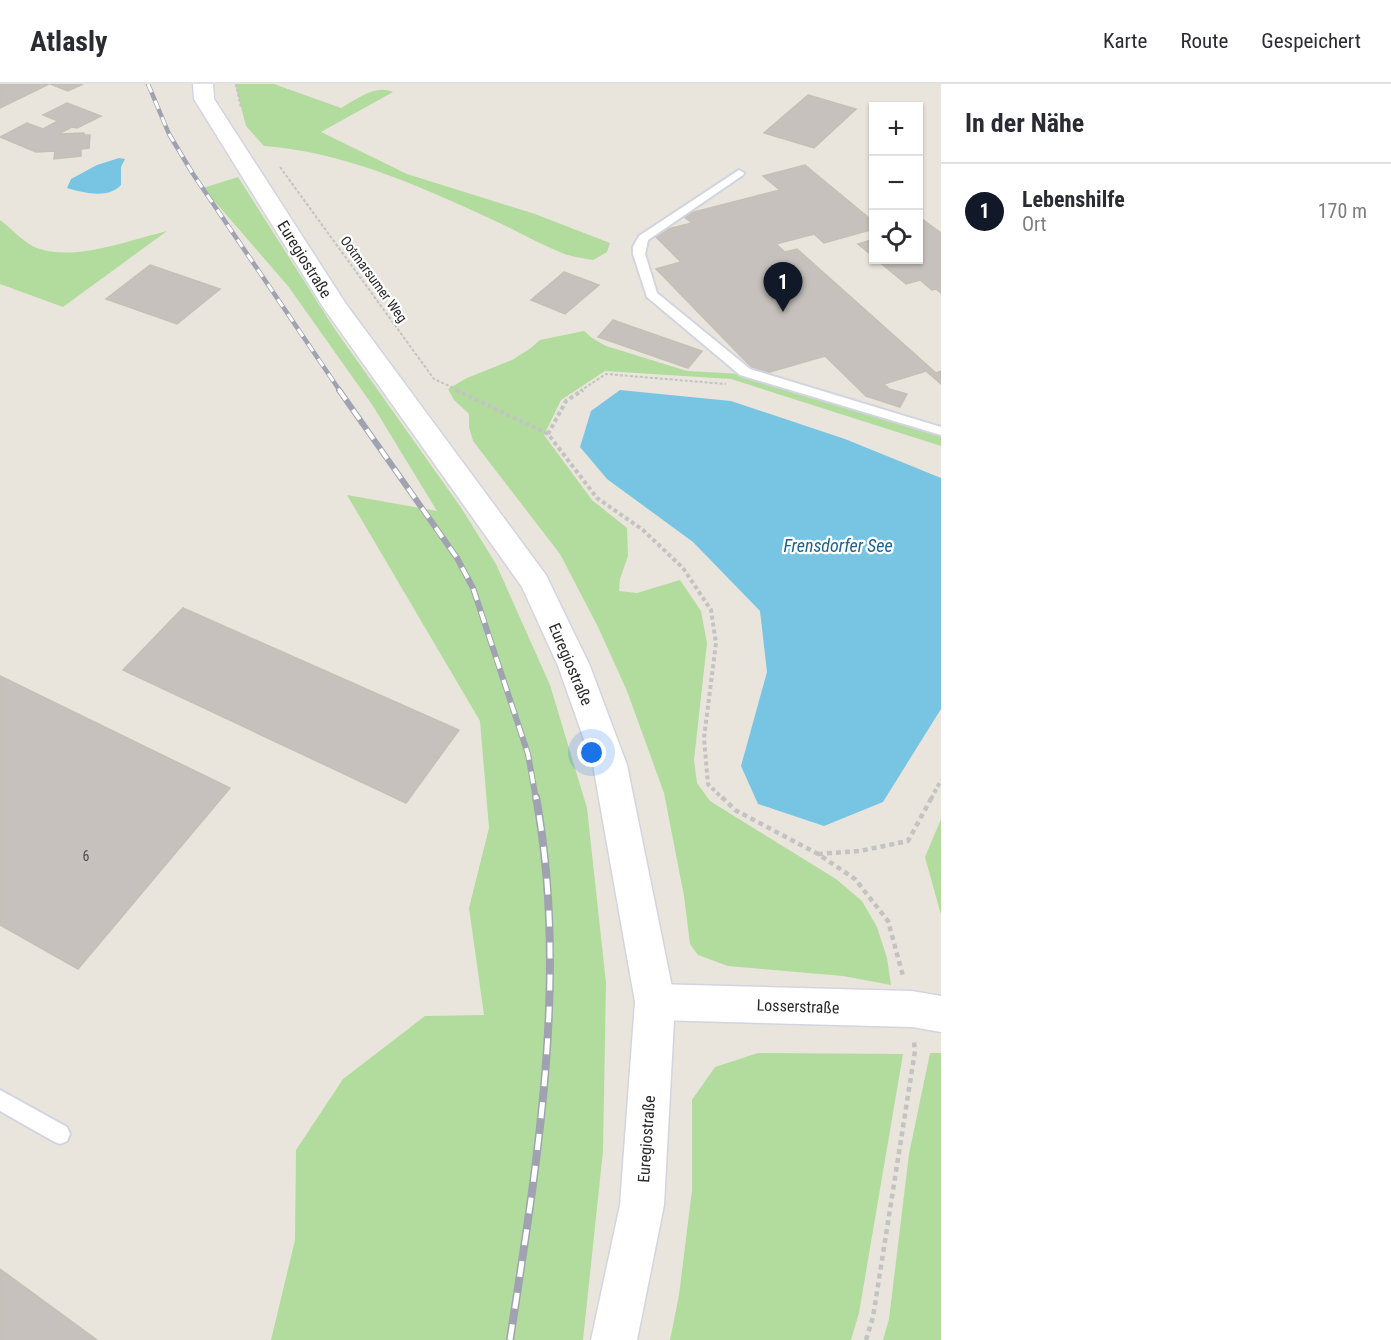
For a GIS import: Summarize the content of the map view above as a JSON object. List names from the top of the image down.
{
  "streets": {
    "main road": ["Euregiostraße", "Losserstraße"],
    "path": ["Ootmarsumer Weg"]
  },
  "crossings": [
    ["Euregiostraße", "Losserstraße"]
  ],
  "water": ["Frensdorfer See"],
  "house_numbers": ["6"],
  "page": {
    "header": "Atlasly",
    "nav": ["Karte", "Route", "Gespeichert"],
    "heading": "In der Nähe",
    "map_buttons": ["+", "−"],
    "list": [
      {
        "mark": "1",
        "name": "Lebenshilfe",
        "note": "Ort",
        "value": "170 m"
      }
    ],
    "pins": "1"
  }
}
